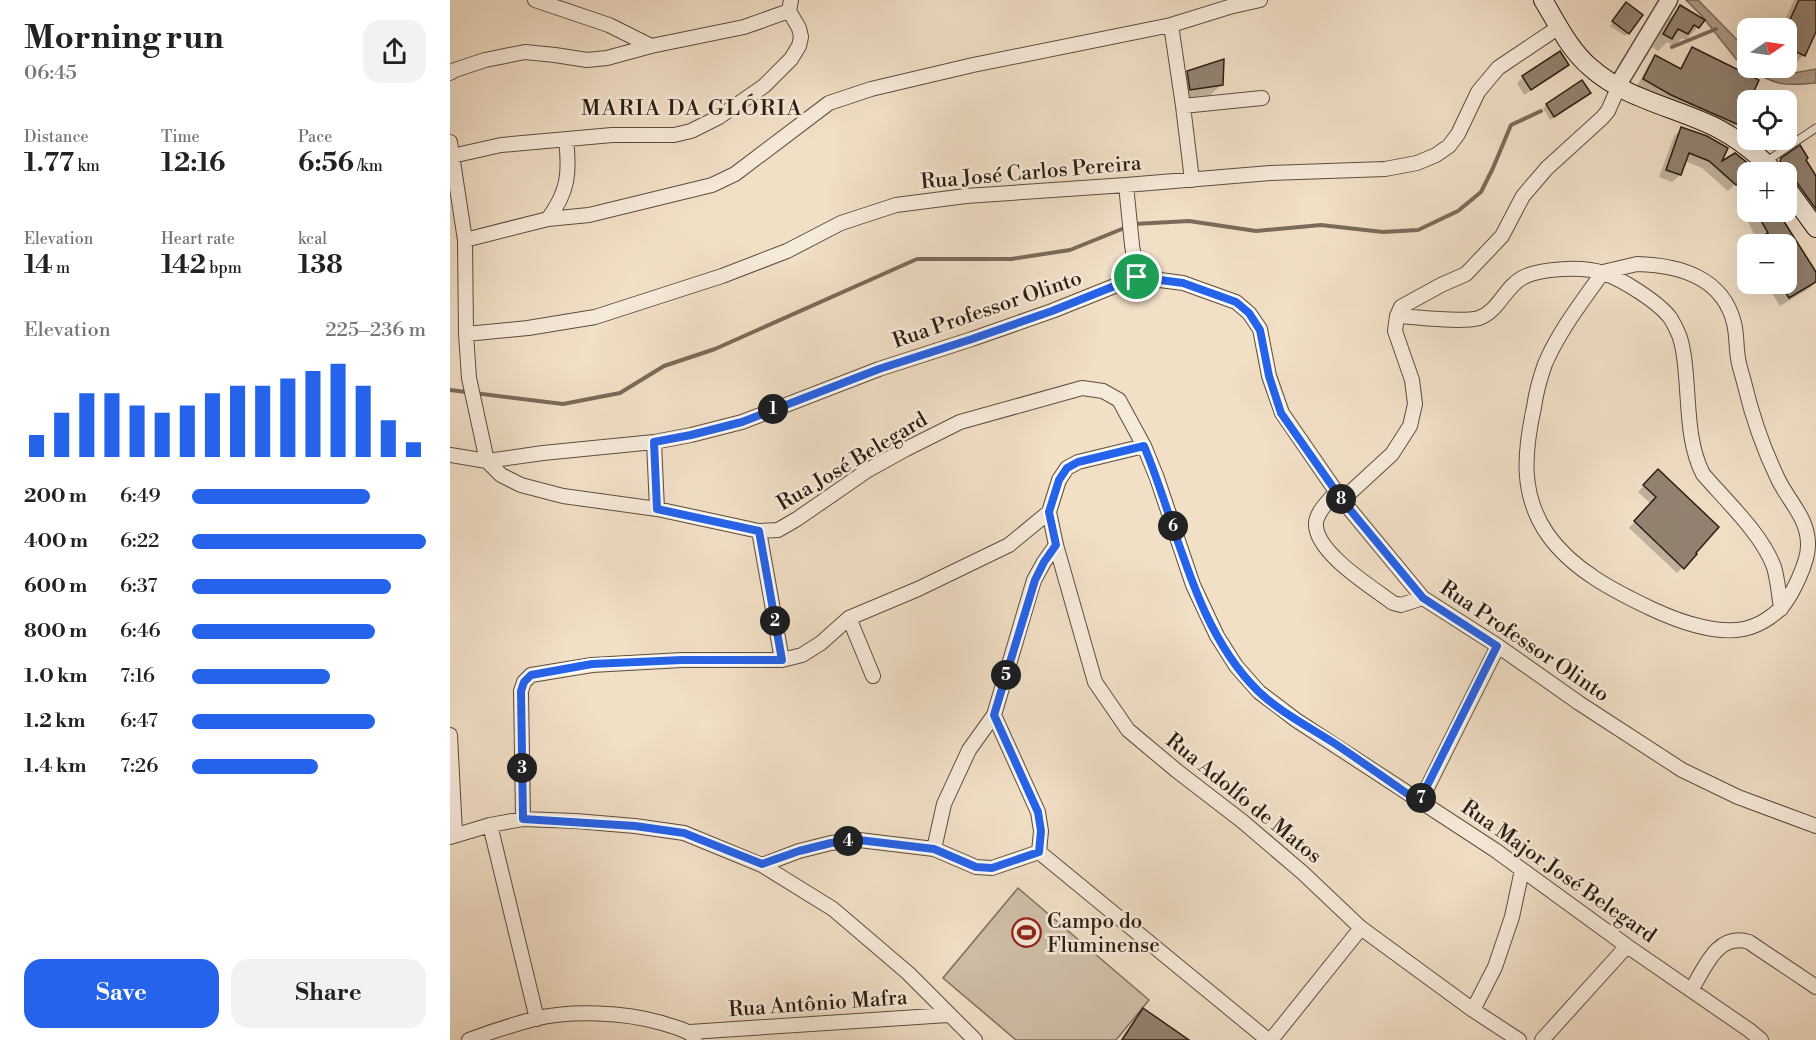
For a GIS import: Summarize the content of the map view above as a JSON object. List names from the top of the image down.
{
  "streets": {
    "street": [
      "Rua José Carlos Pereira",
      "Rua Professor Olinto",
      "Rua José Belegard",
      "Rua Adolfo de Matos",
      "Rua Major José Belegard",
      "Rua Antônio Mafra"
    ]
  },
  "crossings": [
    ["Rua Professor Olinto", "Rua José Belegard"],
    ["Rua José Belegard", "Rua Adolfo de Matos"],
    ["Rua José Belegard", "Rua Major José Belegard"],
    ["Rua Adolfo de Matos", "Rua Major José Belegard"]
  ],
  "districts": ["MARIA DA GLÓRIA"],
  "places": {
    "sports": ["Campo do Fluminense"]
  },
  "north": "right",
  "page": {
    "heading": ["Morning run", "06:45"],
    "map_buttons": ["+", "−"],
    "stats": [
      ["Distance", "1.77 km"],
      ["Time", "12:16"],
      ["Pace", "6:56 /km"],
      ["Elevation", "14 m"],
      ["Heart rate", "142 bpm"],
      ["kcal", "138"]
    ],
    "chart": ["Elevation", "225–236 m"],
    "pins": [
      "1",
      "8",
      "6",
      "2",
      "5",
      "3",
      "7",
      "4"
    ],
    "list": [
      {
        "name": "200 m",
        "note": "6:49"
      },
      {
        "name": "400 m",
        "note": "6:22"
      },
      {
        "name": "600 m",
        "note": "6:37"
      },
      {
        "name": "800 m",
        "note": "6:46"
      },
      {
        "name": "1.0 km",
        "note": "7:16"
      },
      {
        "name": "1.2 km",
        "note": "6:47"
      },
      {
        "name": "1.4 km",
        "note": "7:26"
      }
    ],
    "buttons": ["Save", "Share"]
  }
}
